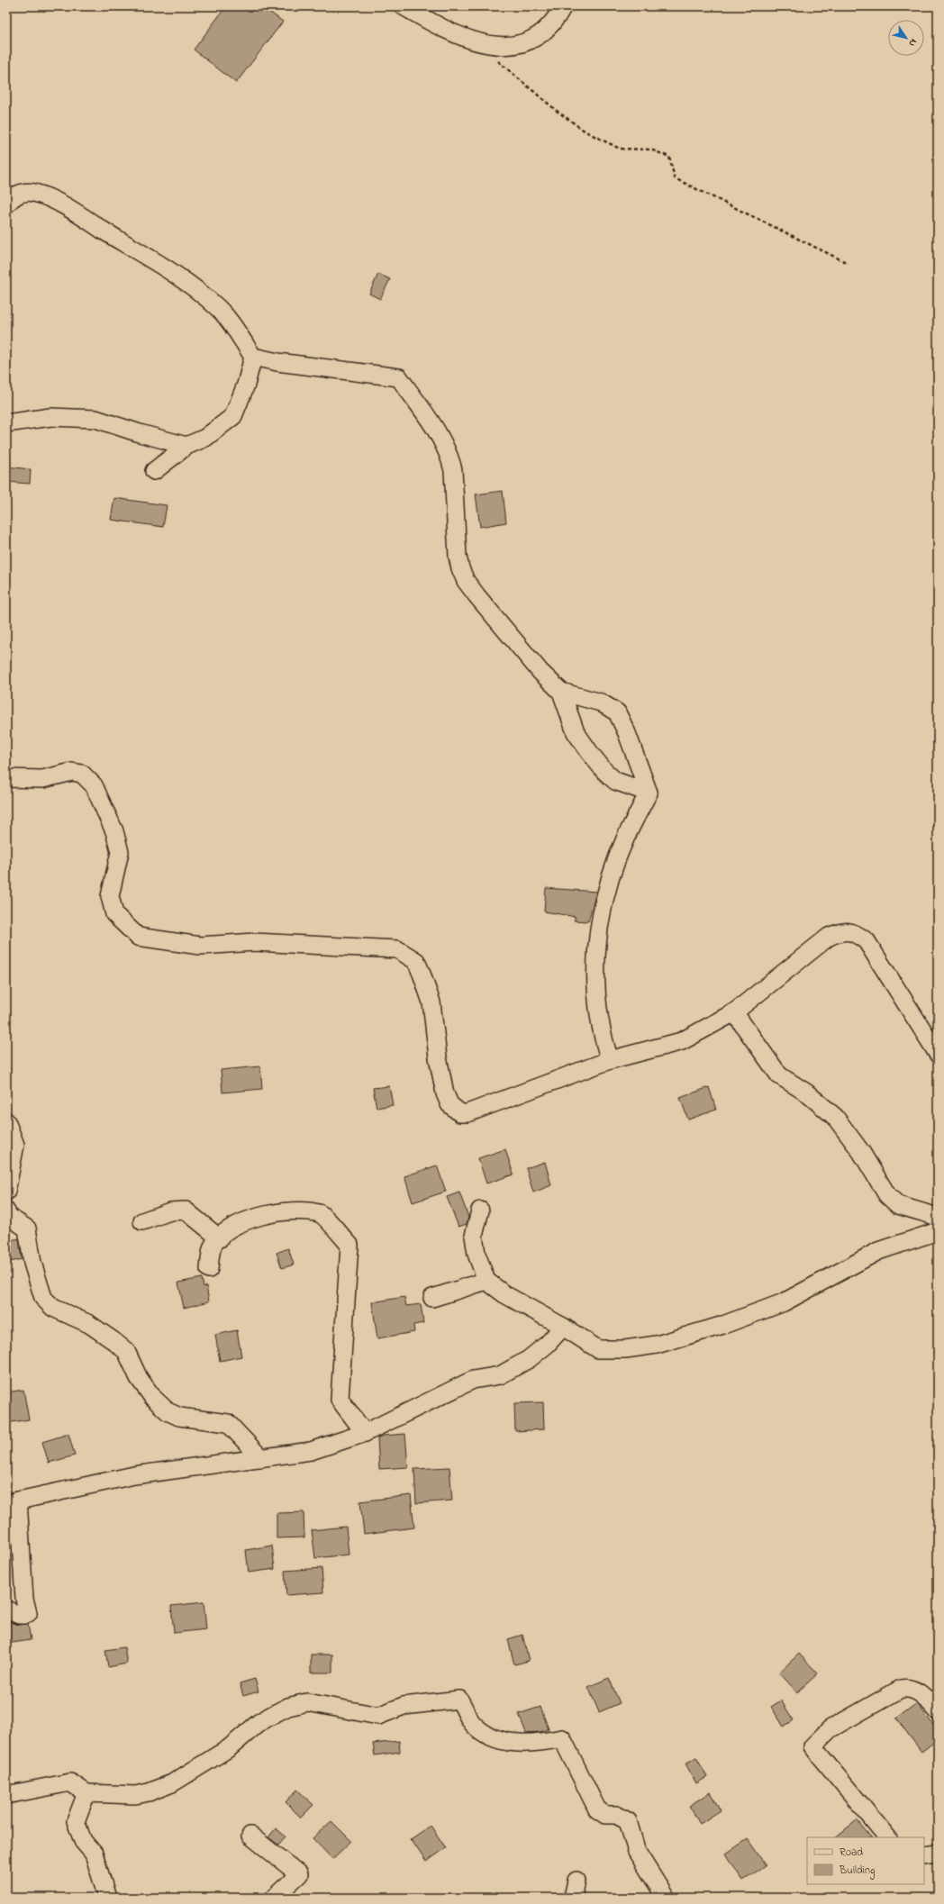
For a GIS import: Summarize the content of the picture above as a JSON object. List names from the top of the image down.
{
  "legend": ["Road", "Building"],
  "north": "bottom right"
}
